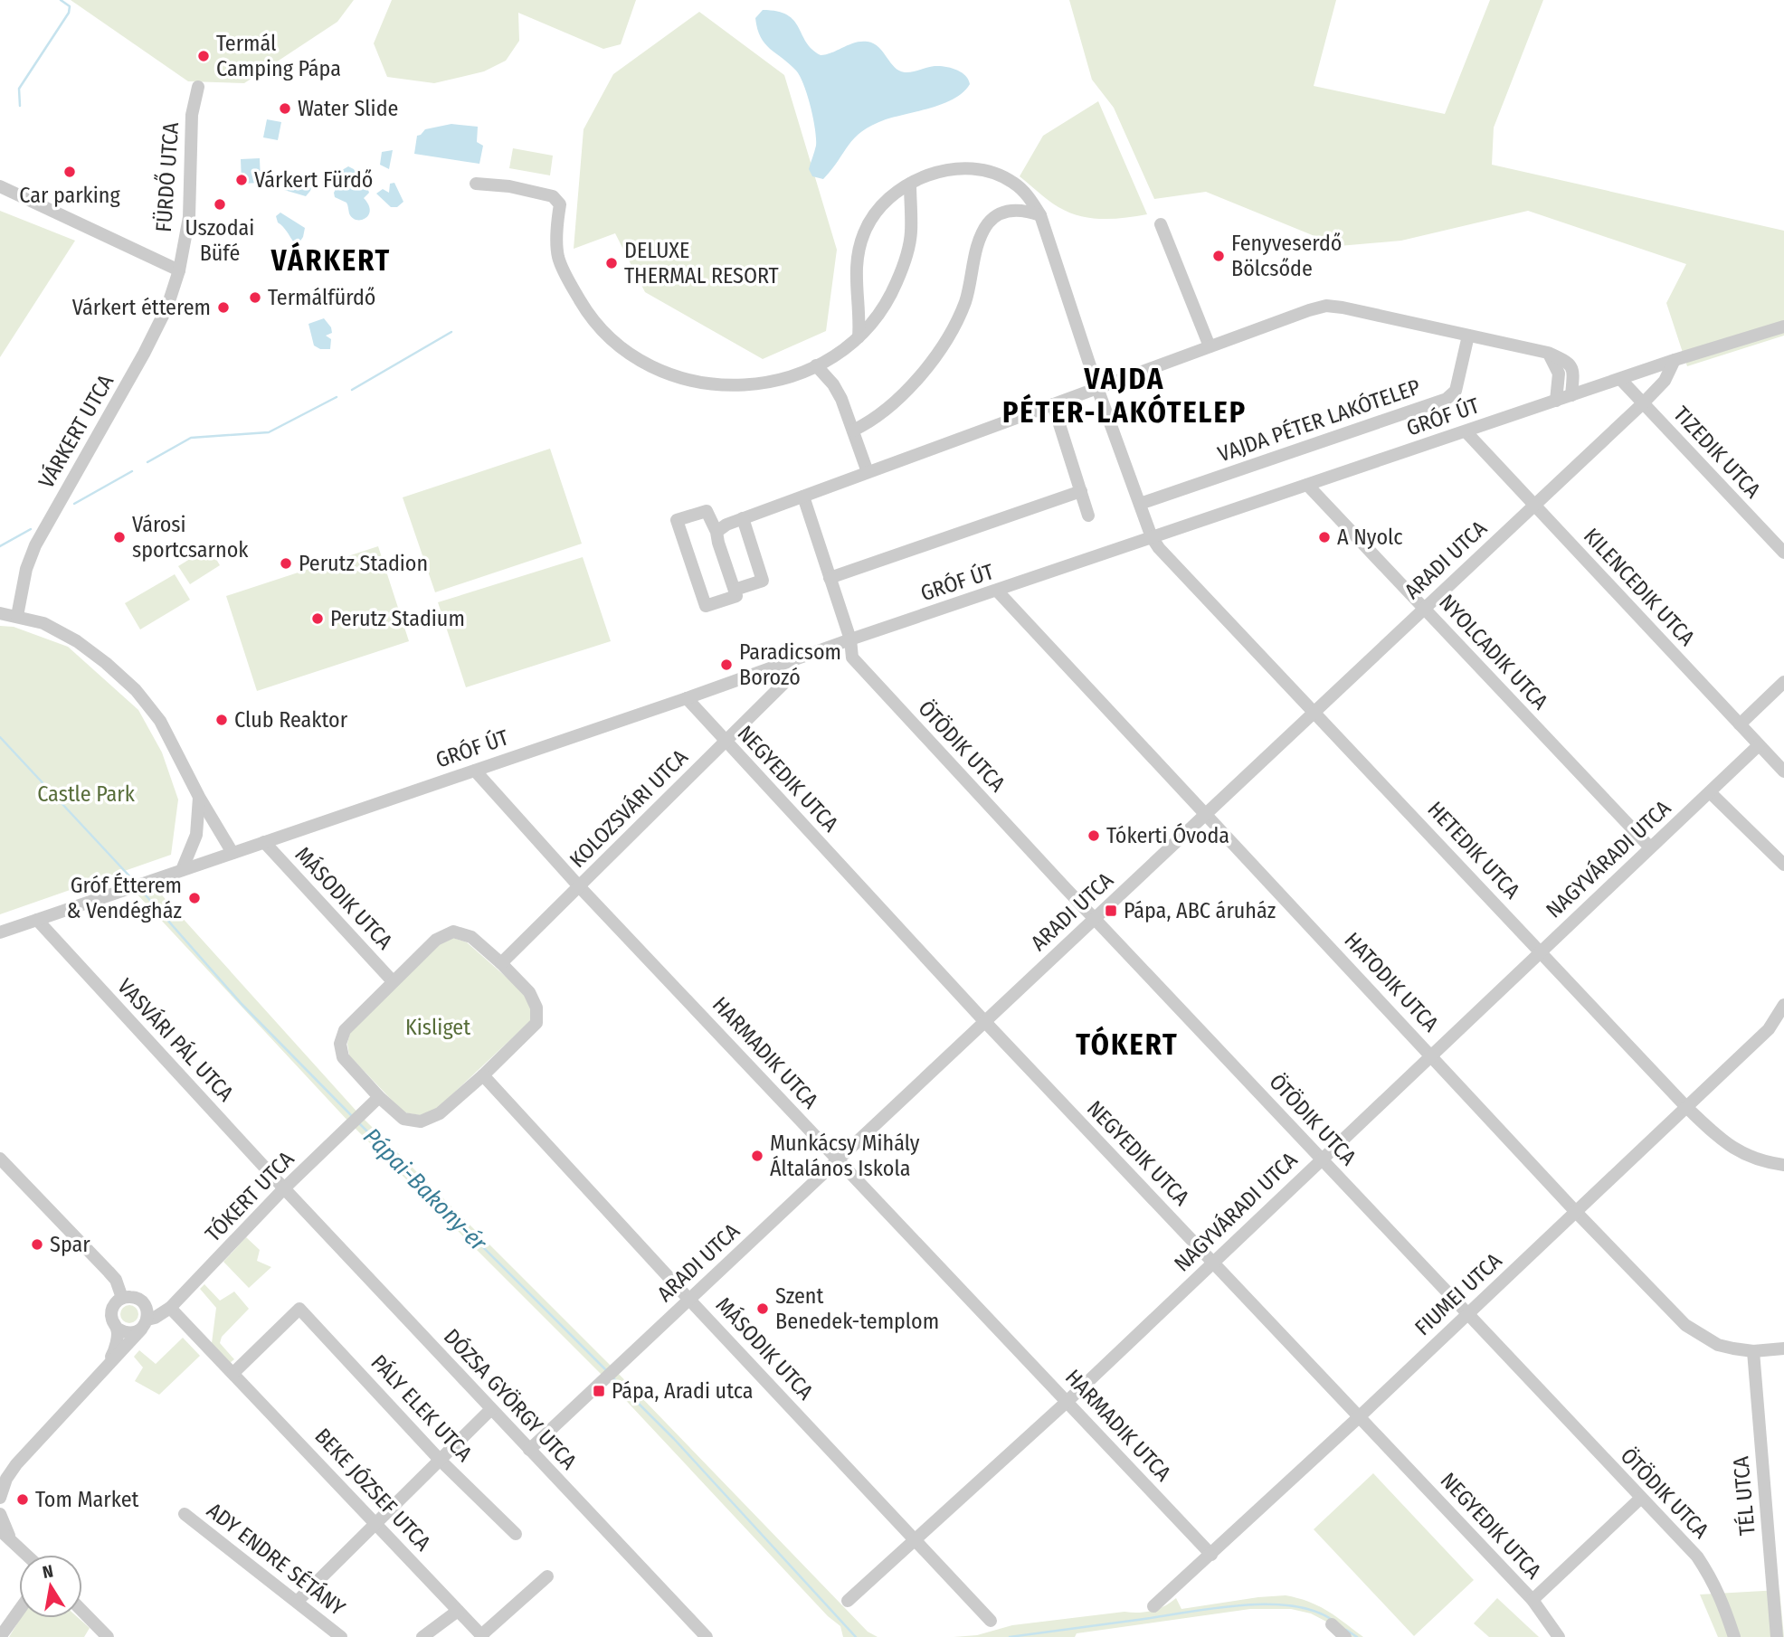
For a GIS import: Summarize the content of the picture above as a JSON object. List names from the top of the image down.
{
  "streets": {
    "street": [
      "FÜRDŐ UTCA",
      "GRÓF ÚT",
      "VAJDA PÉTER LAKÓTELEP",
      "VÁRKERT UTCA",
      "TIZEDIK UTCA",
      "ARADI UTCA",
      "KILENCEDIK UTCA",
      "NYOLCADIK UTCA",
      "ÖTÖDIK UTCA",
      "NEGYEDIK UTCA",
      "KOLOZSVÁRI UTCA",
      "HETEDIK UTCA",
      "NAGYVÁRADI UTCA",
      "MÁSODIK UTCA",
      "HATODIK UTCA",
      "VASVÁRI PÁL UTCA",
      "HARMADIK UTCA",
      "TÓKERT UTCA",
      "FIUMEI UTCA",
      "DÓZSA GYÖRGY UTCA",
      "PÁLY ELEK UTCA",
      "BEKE JÓZSEF UTCA",
      "TÉL UTCA",
      "ADY ENDRE SÉTÁNY"
    ]
  },
  "crossings": [
    ["FÜRDŐ UTCA", "VÁRKERT UTCA"],
    ["GRÓF ÚT", "TIZEDIK UTCA"],
    ["GRÓF ÚT", "ARADI UTCA"],
    ["GRÓF ÚT", "KILENCEDIK UTCA"],
    ["GRÓF ÚT", "NYOLCADIK UTCA"],
    ["GRÓF ÚT", "ÖTÖDIK UTCA"],
    ["GRÓF ÚT", "NEGYEDIK UTCA"],
    ["GRÓF ÚT", "HETEDIK UTCA"],
    ["GRÓF ÚT", "MÁSODIK UTCA"],
    ["GRÓF ÚT", "HATODIK UTCA"],
    ["GRÓF ÚT", "VASVÁRI PÁL UTCA"],
    ["GRÓF ÚT", "HARMADIK UTCA"],
    ["TIZEDIK UTCA", "ARADI UTCA"],
    ["ARADI UTCA", "KILENCEDIK UTCA"],
    ["ARADI UTCA", "NYOLCADIK UTCA"],
    ["ARADI UTCA", "ÖTÖDIK UTCA"],
    ["ARADI UTCA", "NEGYEDIK UTCA"],
    ["ARADI UTCA", "HETEDIK UTCA"],
    ["ARADI UTCA", "MÁSODIK UTCA"],
    ["ARADI UTCA", "HATODIK UTCA"],
    ["ARADI UTCA", "HARMADIK UTCA"],
    ["ARADI UTCA", "DÓZSA GYÖRGY UTCA"],
    ["KILENCEDIK UTCA", "NAGYVÁRADI UTCA"],
    ["NYOLCADIK UTCA", "NAGYVÁRADI UTCA"],
    ["ÖTÖDIK UTCA", "NAGYVÁRADI UTCA"],
    ["ÖTÖDIK UTCA", "FIUMEI UTCA"],
    ["NEGYEDIK UTCA", "KOLOZSVÁRI UTCA"],
    ["NEGYEDIK UTCA", "NAGYVÁRADI UTCA"],
    ["NEGYEDIK UTCA", "FIUMEI UTCA"],
    ["KOLOZSVÁRI UTCA", "MÁSODIK UTCA"],
    ["KOLOZSVÁRI UTCA", "HARMADIK UTCA"],
    ["KOLOZSVÁRI UTCA", "TÓKERT UTCA"],
    ["HETEDIK UTCA", "NAGYVÁRADI UTCA"],
    ["HETEDIK UTCA", "FIUMEI UTCA"],
    ["NAGYVÁRADI UTCA", "MÁSODIK UTCA"],
    ["NAGYVÁRADI UTCA", "HATODIK UTCA"],
    ["NAGYVÁRADI UTCA", "HARMADIK UTCA"],
    ["MÁSODIK UTCA", "TÓKERT UTCA"],
    ["HATODIK UTCA", "FIUMEI UTCA"],
    ["HATODIK UTCA", "TÉL UTCA"],
    ["VASVÁRI PÁL UTCA", "TÓKERT UTCA"],
    ["VASVÁRI PÁL UTCA", "DÓZSA GYÖRGY UTCA"],
    ["HARMADIK UTCA", "FIUMEI UTCA"],
    ["TÓKERT UTCA", "DÓZSA GYÖRGY UTCA"],
    ["TÓKERT UTCA", "BEKE JÓZSEF UTCA"],
    ["PÁLY ELEK UTCA", "BEKE JÓZSEF UTCA"]
  ],
  "districts": ["VÁRKERT", "VAJDA PÉTER-LAKÓTELEP", "TÓKERT"],
  "water": ["Pápai-Bakony-ér"],
  "parks": ["Castle Park", "Kisliget"],
  "places": {
    "other": [
      "Termál Camping Pápa",
      "Water Slide",
      "Car parking",
      "Várkert Fürdő",
      "Uszodai Büfé",
      "Fenyveserdő Bölcsőde",
      "DELUXE THERMAL RESORT",
      "Termálfürdő",
      "Várkert étterem",
      "Városi sportcsarnok",
      "A Nyolc",
      "Perutz Stadion",
      "Perutz Stadium",
      "Paradicsom Borozó",
      "Club Reaktor",
      "Tókerti Óvoda",
      "Gróf Étterem & Vendégház",
      "Munkácsy Mihály Általános Iskola",
      "Spar",
      "Szent Benedek-templom",
      "Tom Market"
    ],
    "transit": ["Pápa, ABC áruház", "Pápa, Aradi utca"]
  },
  "north": "top"
}
